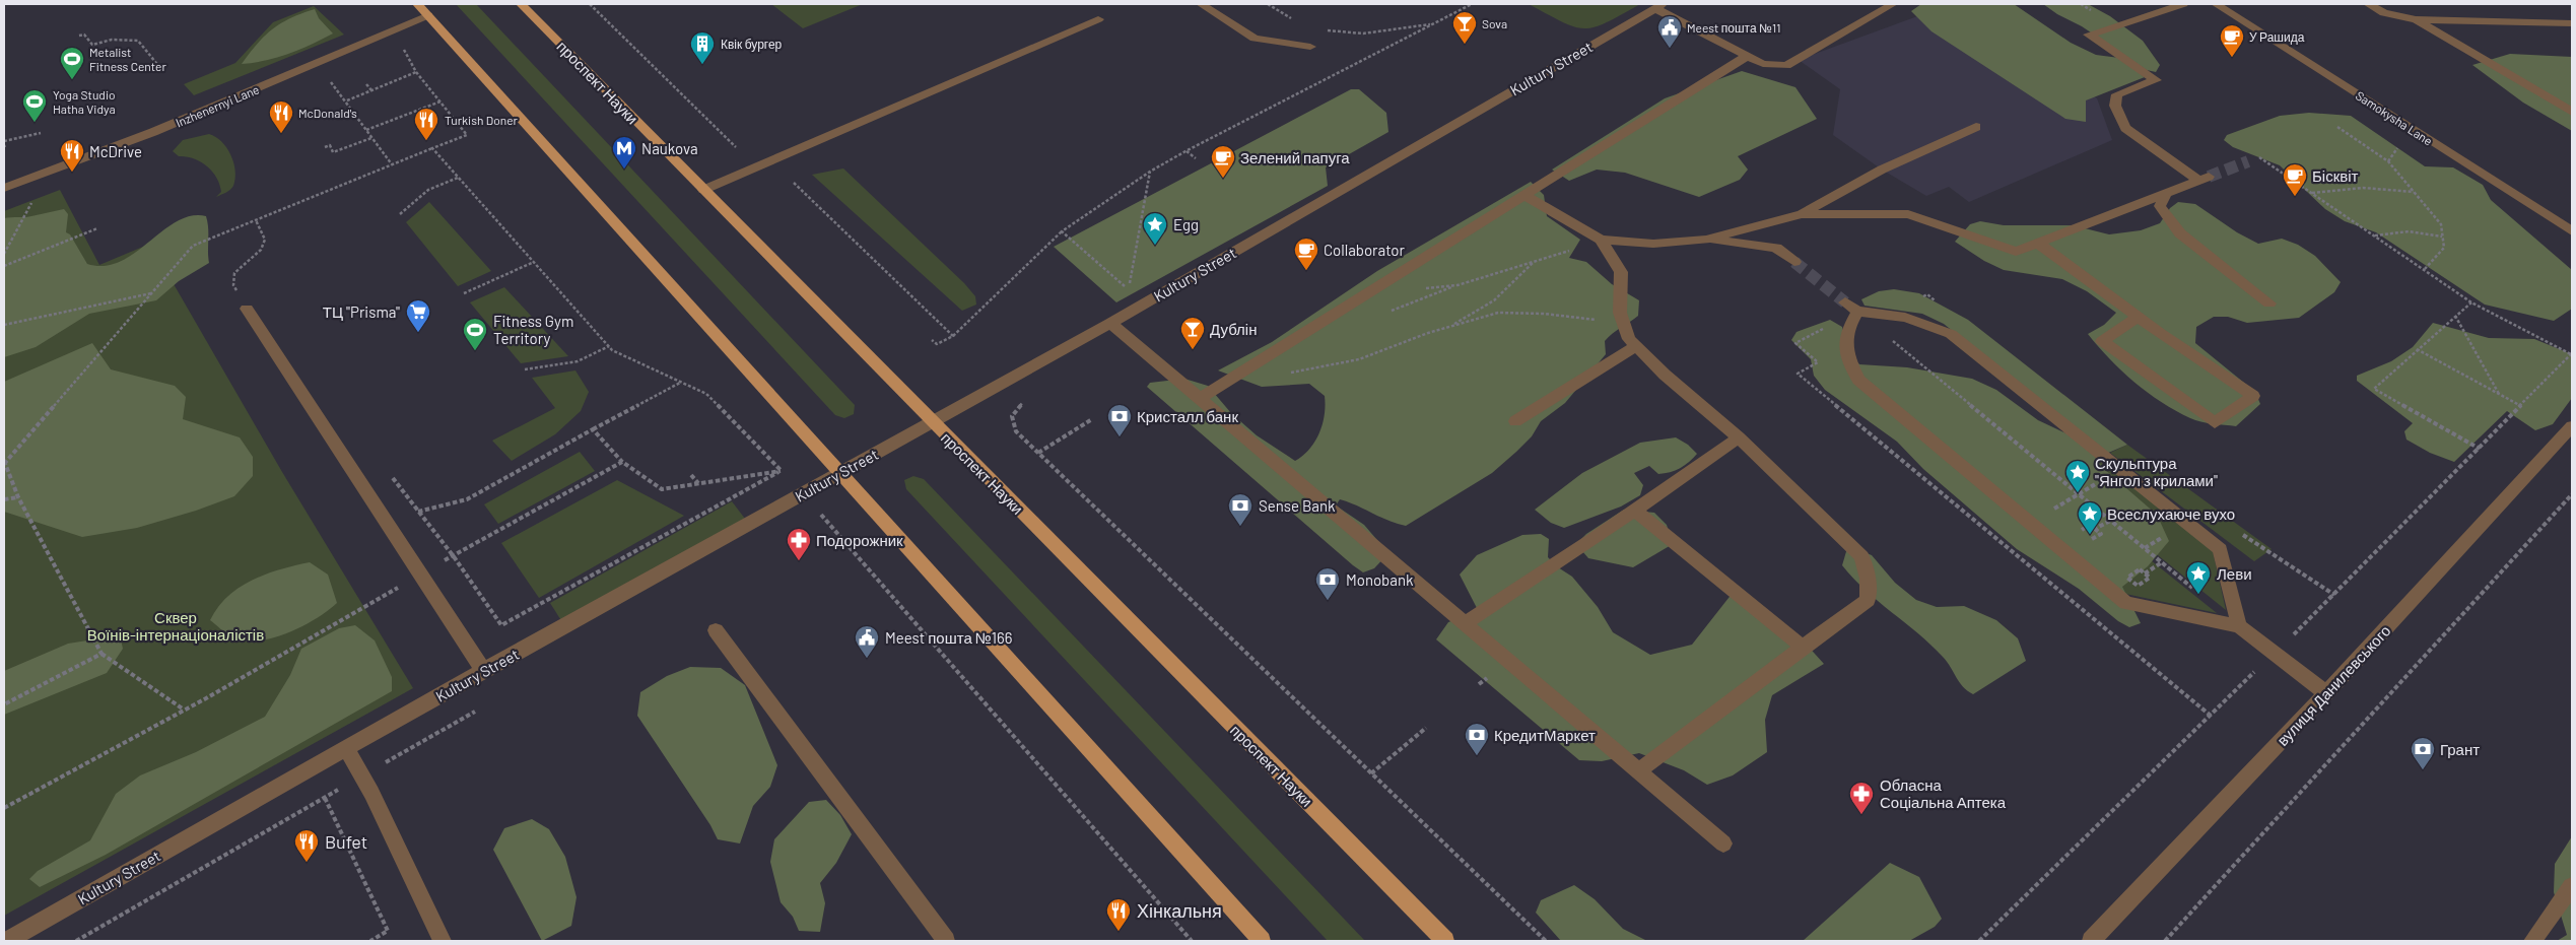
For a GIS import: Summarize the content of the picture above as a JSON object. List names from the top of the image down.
{
  "streets": {
    "main road": ["проспект Науки"],
    "street": [
      "Kultury Street",
      "Inzhenernyi Lane",
      "Samokysha Lane",
      "вулиця Данилевського"
    ]
  },
  "crossings": [
    ["Kultury Street", "проспект Науки"]
  ],
  "parks": ["Сквер Воїнів-інтернаціоналістів"],
  "places": {
    "bar": ["Sova", "Дублін"],
    "public building": ["Meest пошта №11", "Meest пошта №166"],
    "cafe": [
      "У Рашида",
      "Зелений папуга",
      "Бісквіт",
      "Collaborator"
    ],
    "building": ["Квік бургер"],
    "sports": ["Metalist Fitness Center", "Yoga Studio Hatha Vidya", "Fitness Gym Territory"],
    "restaurant": [
      "McDonald's",
      "Turkish Doner",
      "McDrive",
      "Bufet",
      "Хінкальня"
    ],
    "metro station": ["Naukova"],
    "place": [
      "Egg",
      "Скульптура \"Янгол з крилами\"",
      "Всеслухаюче вухо",
      "Леви"
    ],
    "supermarket": ["ТЦ \"Prisma\""],
    "bank": [
      "Кристалл банк",
      "Sense Bank",
      "Monobank",
      "КредитМаркет",
      "Грант"
    ],
    "pharmacy": ["Подорожник", "Обласна Соціальна Аптека"]
  }
}
